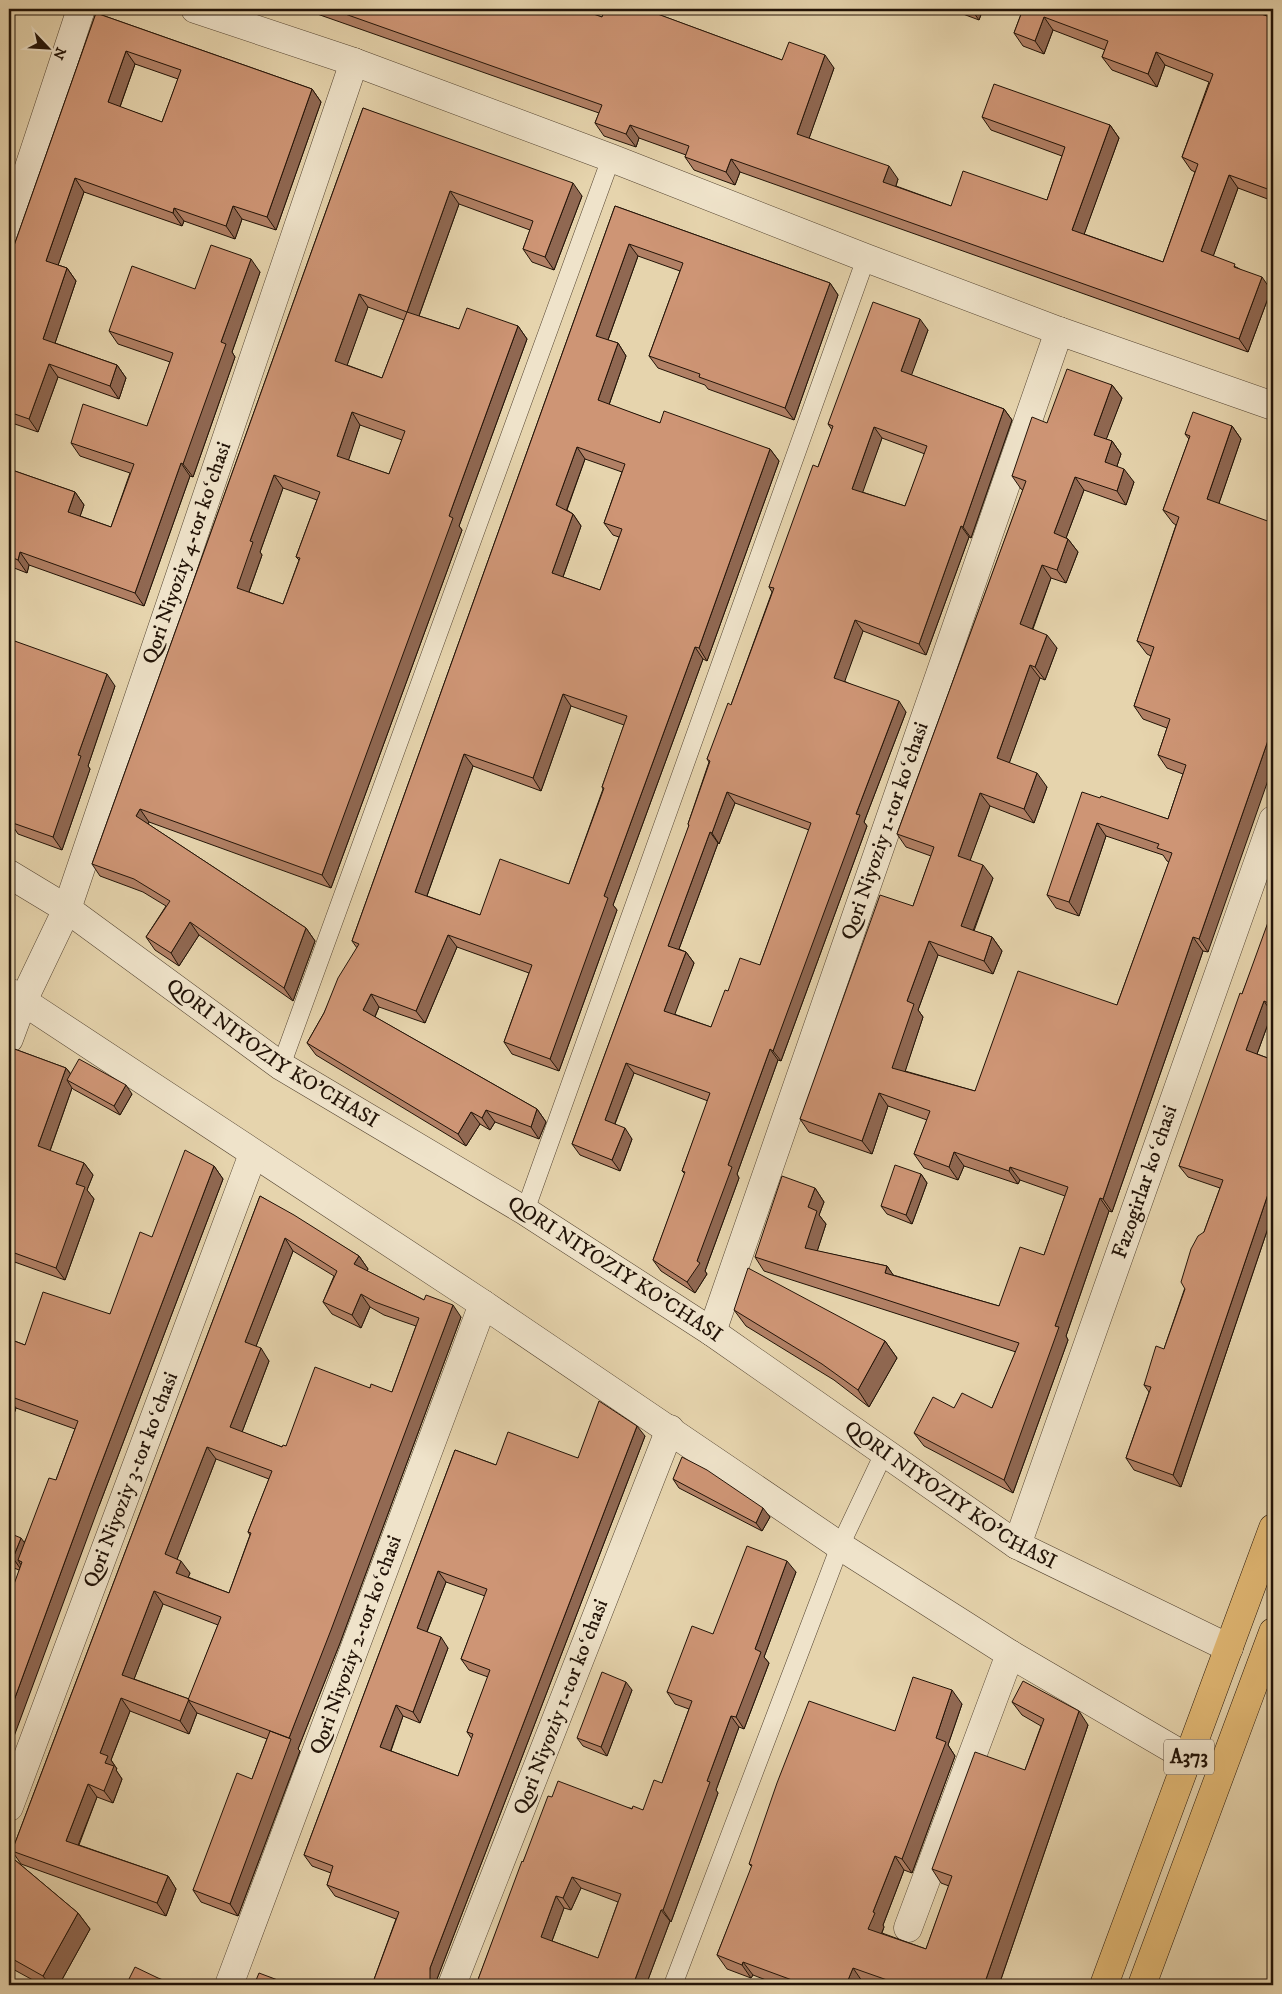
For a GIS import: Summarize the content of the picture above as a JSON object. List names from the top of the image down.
{
  "streets": {
    "highway": ["A373"],
    "street": [
      "Qori Niyoziy 4-tor koʻchasi",
      "Qori Niyoziy 1-tor koʻchasi",
      "QORI NIYOZIY KO'CHASI",
      "Fazogirlar koʻchasi",
      "Qori Niyoziy 3-tor koʻchasi",
      "Qori Niyoziy 2-tor koʻchasi"
    ]
  },
  "crossings": [
    ["Qori Niyoziy 4-tor koʻchasi", "QORI NIYOZIY KO'CHASI"],
    ["Qori Niyoziy 1-tor koʻchasi", "QORI NIYOZIY KO'CHASI"],
    ["QORI NIYOZIY KO'CHASI", "Fazogirlar koʻchasi"],
    ["QORI NIYOZIY KO'CHASI", "A373"]
  ],
  "north": "bottom right"
}
